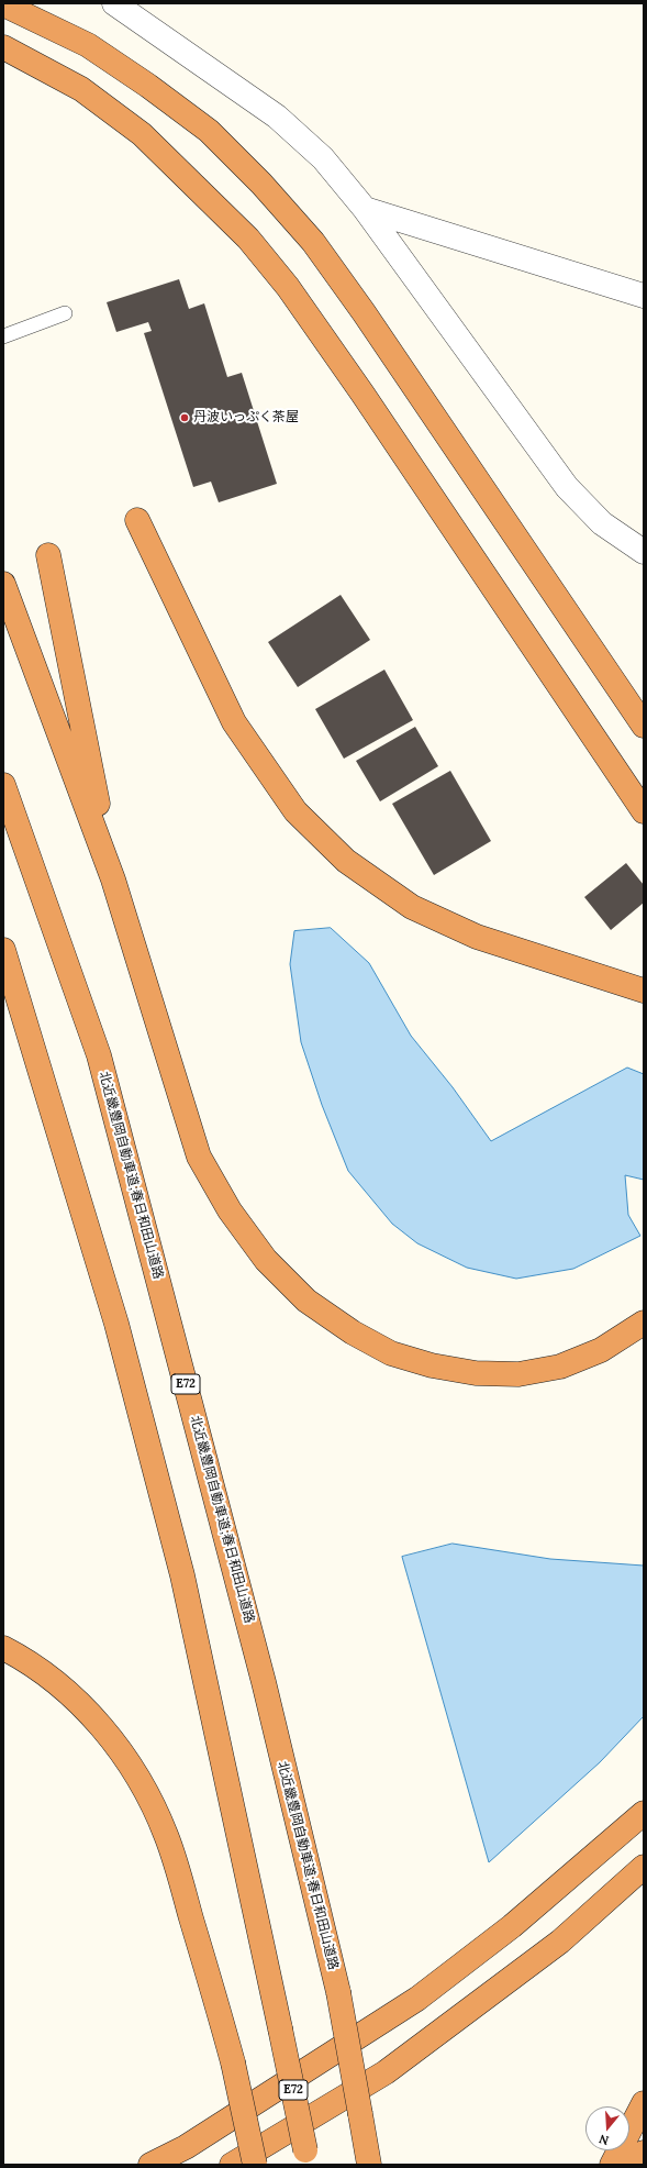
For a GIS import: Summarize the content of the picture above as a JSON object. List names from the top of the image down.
{
  "streets": {
    "highway": ["北近畿豊岡自動車道;春日和田山道路", "E72"]
  },
  "places": ["丹波いっぷく茶屋"],
  "north": "bottom"
}
